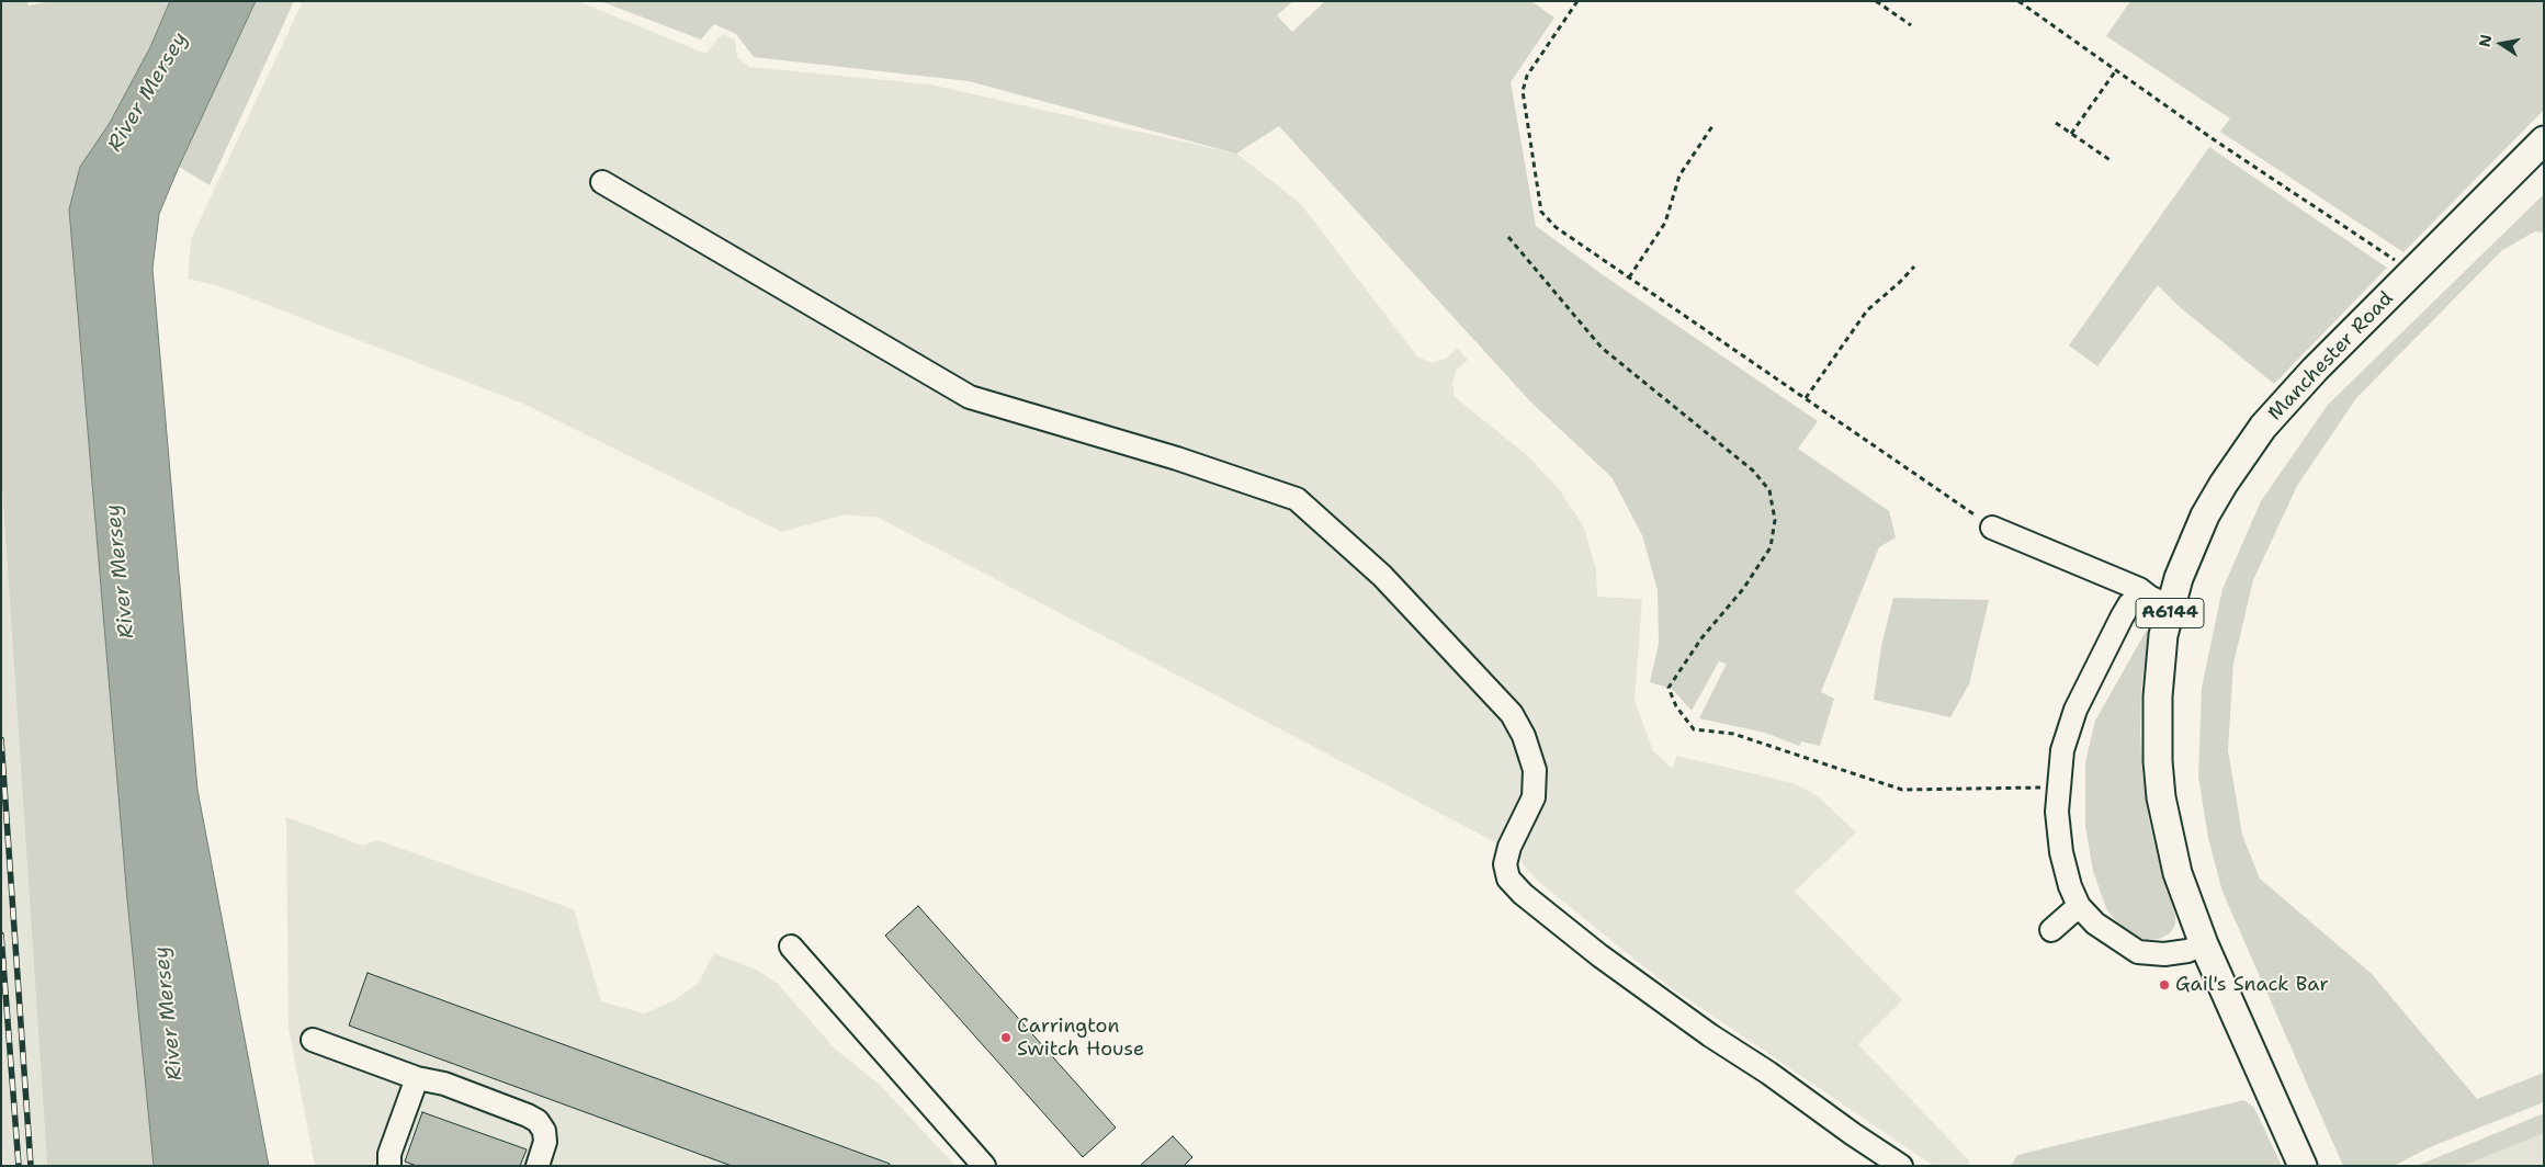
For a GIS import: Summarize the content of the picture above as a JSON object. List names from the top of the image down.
{
  "streets": {
    "main road": ["Manchester Road", "A6144"]
  },
  "water": ["River Mersey"],
  "places": ["Gail's Snack Bar", "Carrington Switch House"],
  "north": "left"
}
